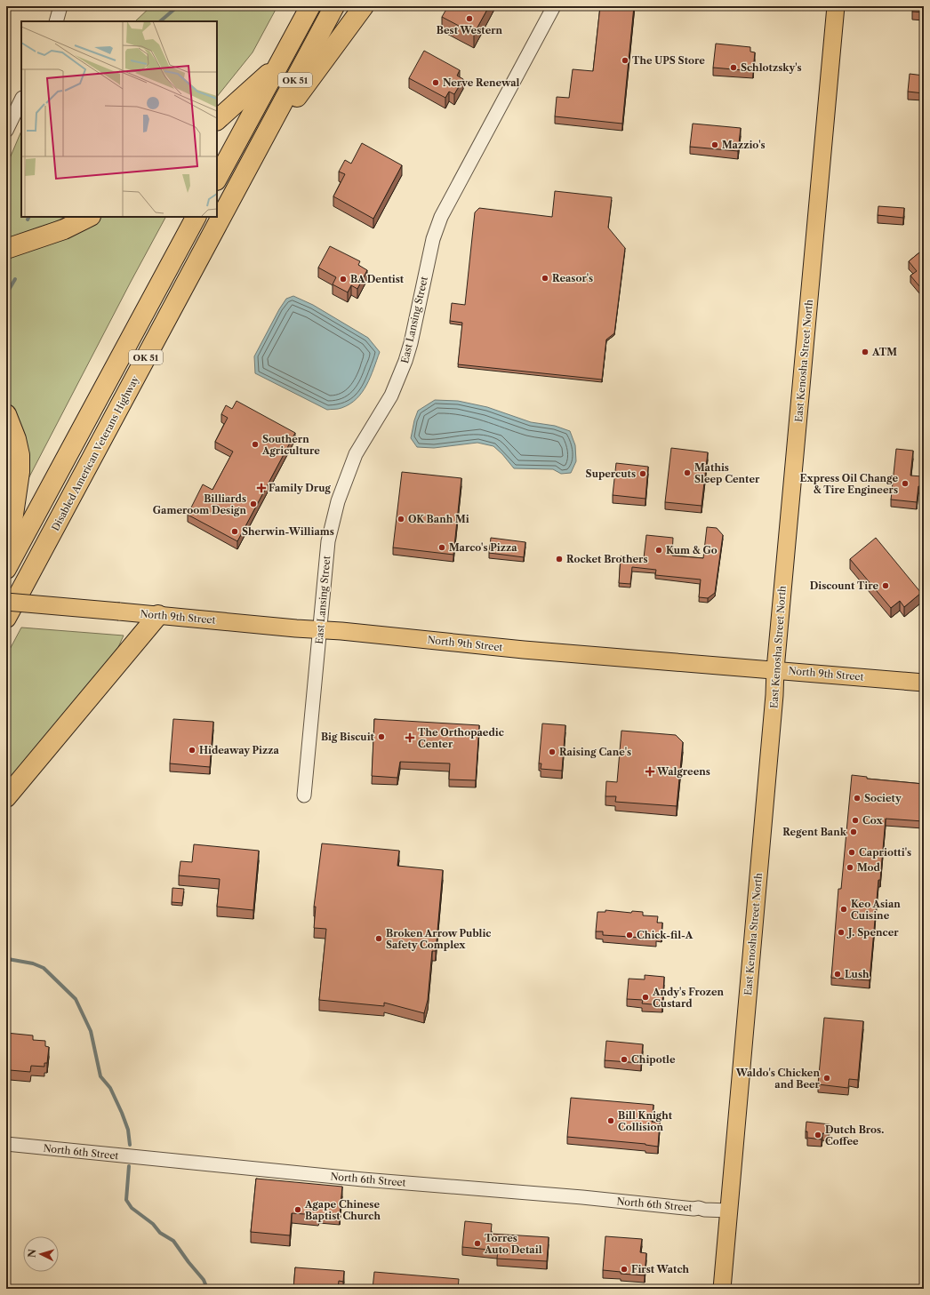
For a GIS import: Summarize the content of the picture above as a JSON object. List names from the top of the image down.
{
  "streets": {
    "highway": ["OK 51", "Disabled American Veterans Highway"],
    "main road": ["East Kenosha Street North", "North 9th Street"],
    "street": ["East Lansing Street", "North 6th Street"]
  },
  "crossings": [
    ["East Lansing Street", "North 9th Street"],
    ["East Kenosha Street North", "North 9th Street"],
    ["East Kenosha Street North", "North 6th Street"]
  ],
  "places": {
    "other": [
      "Best Western",
      "The UPS Store",
      "Schlotzsky's",
      "Nerve Renewal",
      "Mazzio's",
      "Reasor's",
      "BA Dentist",
      "ATM",
      "Southern Agriculture",
      "Mathis Sleep Center",
      "Supercuts",
      "Express Oil Change & Tire Engineers",
      "Billiards Gameroom Design",
      "OK Banh Mi",
      "Sherwin-Williams",
      "Marco's Pizza",
      "Kum & Go",
      "Rocket Brothers",
      "Discount Tire",
      "Big Biscuit",
      "Hideaway Pizza",
      "Raising Cane's",
      "Society",
      "Cox",
      "Regent Bank",
      "Capriotti's",
      "Mod",
      "Keo Asian Cuisine",
      "J. Spencer",
      "Chick-fil-A",
      "Broken Arrow Public Safety Complex",
      "Lush",
      "Andy's Frozen Custard",
      "Chipotle",
      "Waldo's Chicken and Beer",
      "Bill Knight Collision",
      "Dutch Bros. Coffee",
      "Agape Chinese Baptist Church",
      "Torres Auto Detail",
      "First Watch"
    ],
    "health": ["Family Drug", "The Orthopaedic Center", "Walgreens"]
  },
  "north": "left"
}
